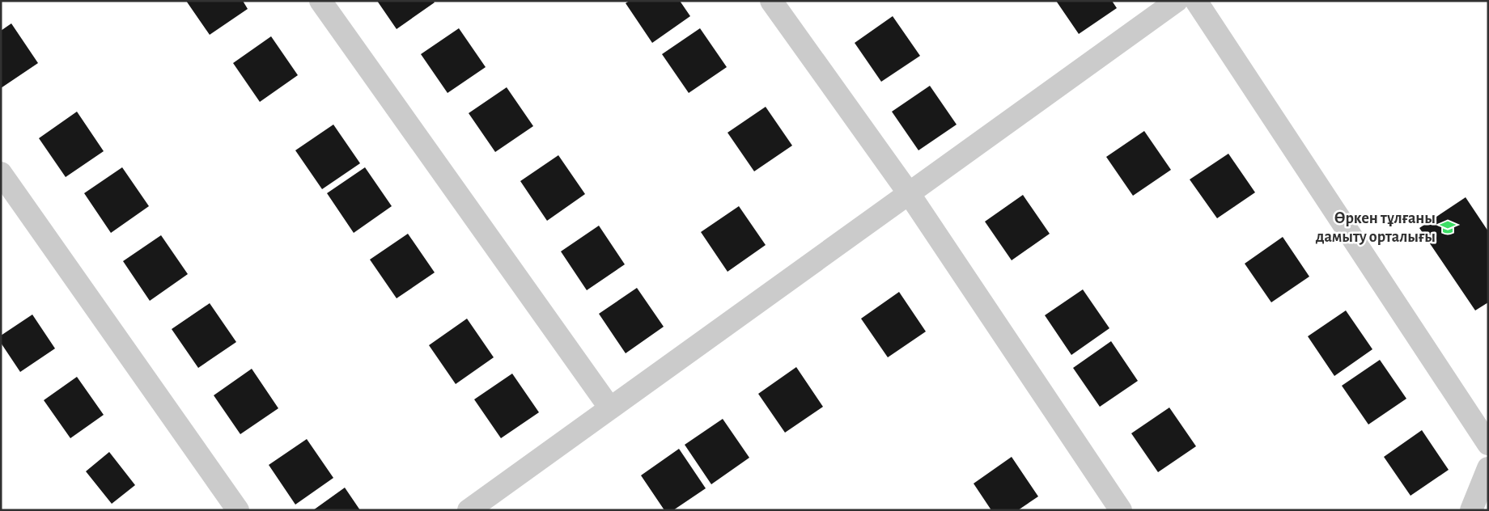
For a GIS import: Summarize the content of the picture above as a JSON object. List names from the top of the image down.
{
  "places": {
    "school or university": ["Өркен тұлғаны дамыту орталығы"]
  }
}
